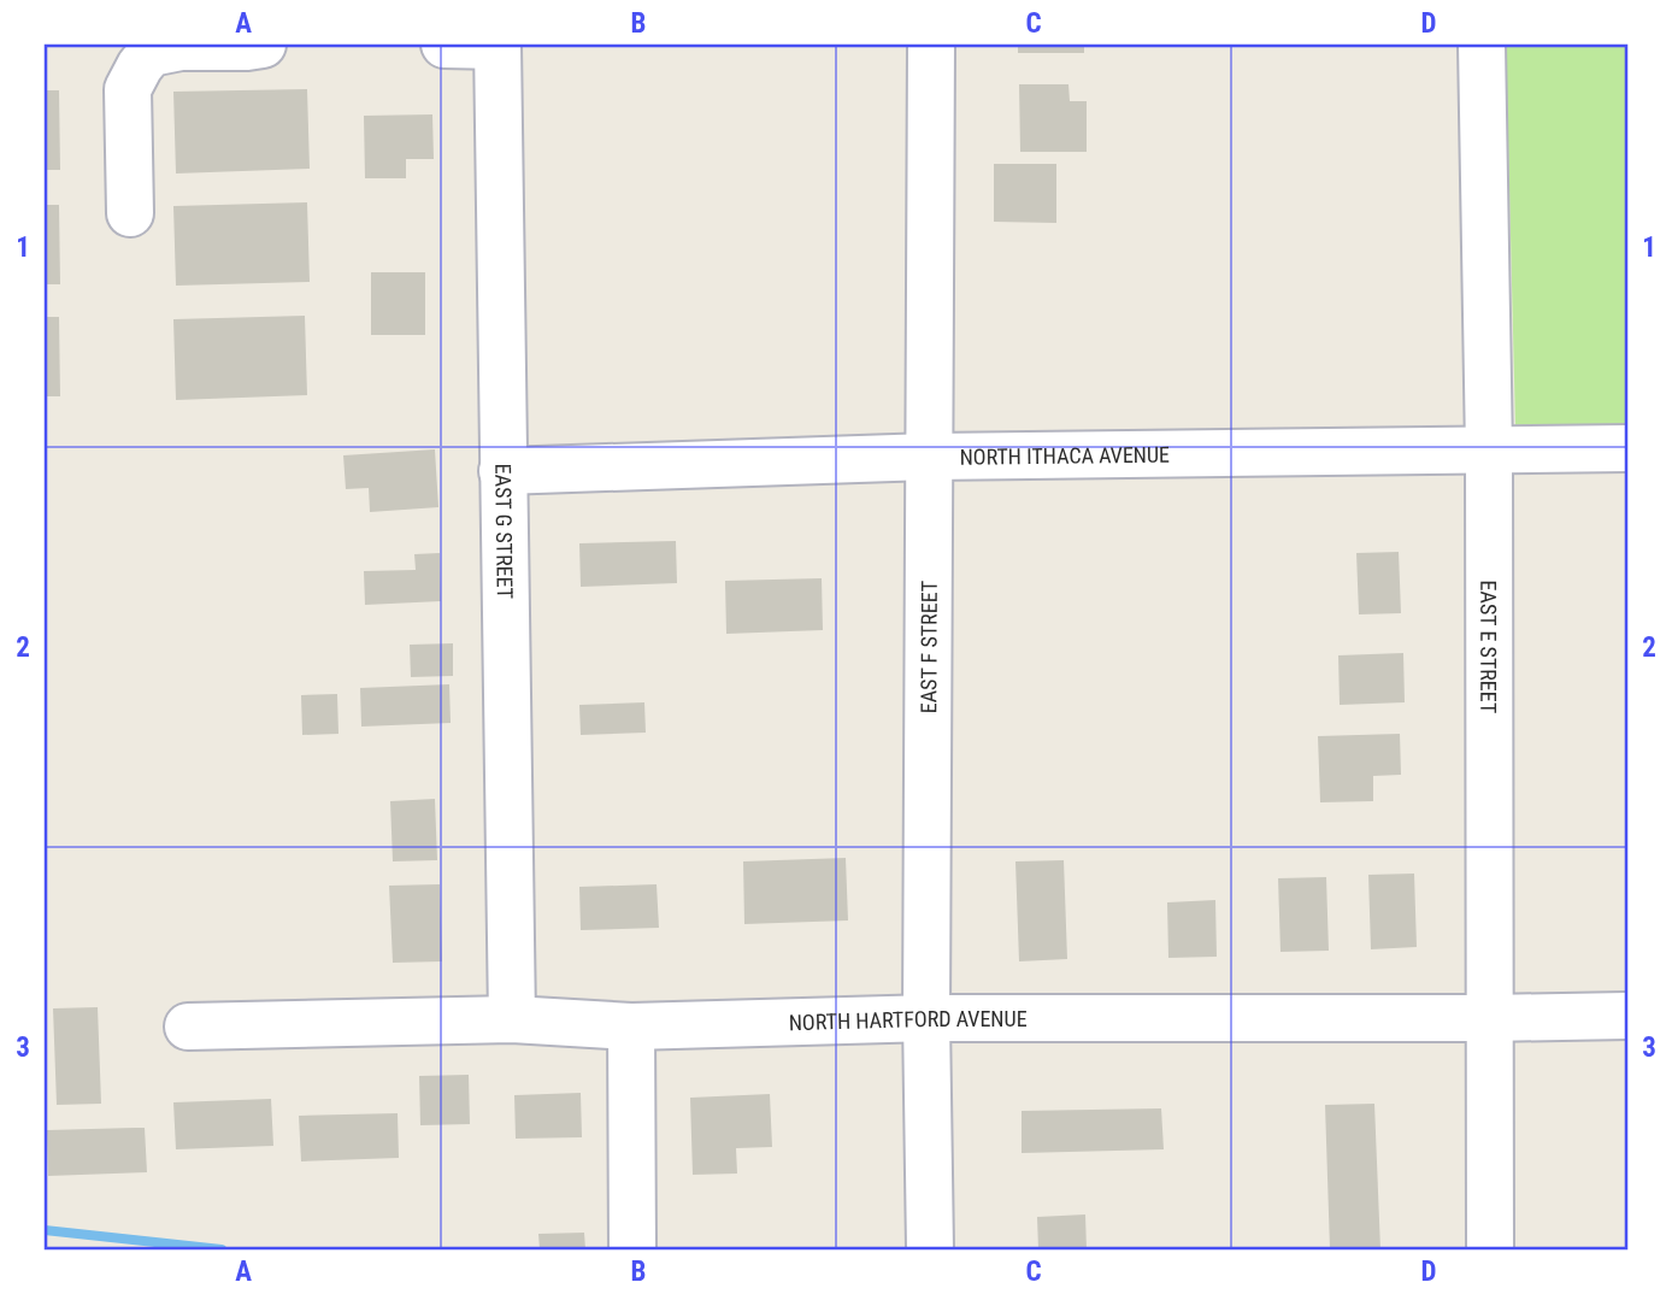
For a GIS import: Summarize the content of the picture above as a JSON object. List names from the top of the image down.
{
  "streets": {
    "street": [
      "NORTH ITHACA AVENUE",
      "EAST G STREET",
      "EAST F STREET",
      "EAST E STREET",
      "NORTH HARTFORD AVENUE"
    ]
  },
  "crossings": [
    ["NORTH ITHACA AVENUE", "EAST G STREET"],
    ["NORTH ITHACA AVENUE", "EAST F STREET"],
    ["NORTH ITHACA AVENUE", "EAST E STREET"],
    ["EAST G STREET", "NORTH HARTFORD AVENUE"],
    ["EAST F STREET", "NORTH HARTFORD AVENUE"],
    ["EAST E STREET", "NORTH HARTFORD AVENUE"]
  ],
  "grid": {
    "columns": [
      "A",
      "B",
      "C",
      "D"
    ],
    "rows": ["1", "2", "3"]
  }
}
